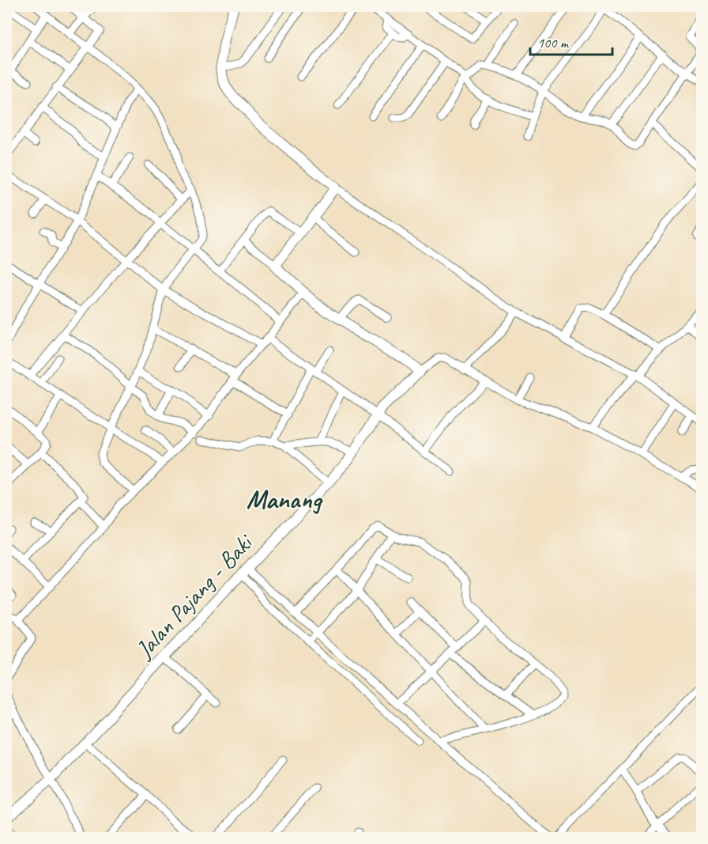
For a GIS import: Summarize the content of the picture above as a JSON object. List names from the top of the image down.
{
  "streets": {
    "main road": ["Jalan Pajang - Baki"]
  },
  "districts": ["Manang"],
  "scale_bar": "100 m"
}
